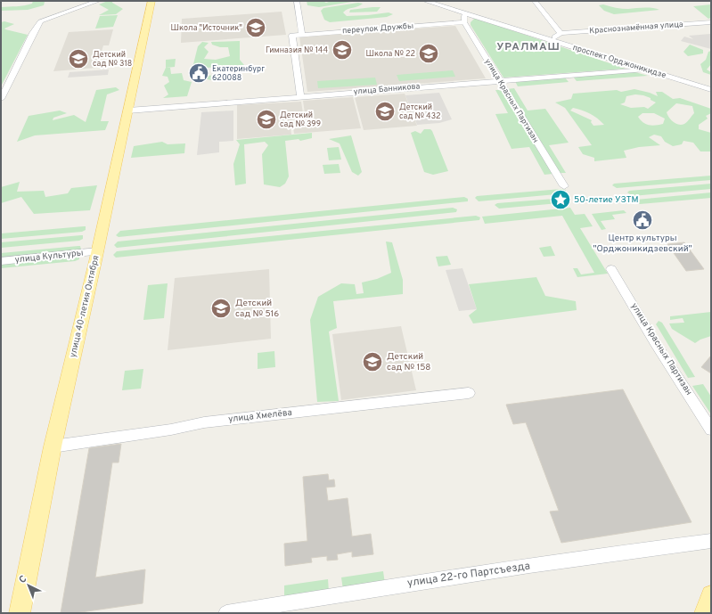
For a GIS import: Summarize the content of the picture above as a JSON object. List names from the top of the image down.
{
  "streets": {
    "main road": ["улица 40-летия Октября"],
    "street": [
      "Краснознамённая улица",
      "переулок Дружбы",
      "проспект Орджоникидзе",
      "улица Банникова",
      "улица Красных Партизан",
      "улица Культуры",
      "улица Хмелёва",
      "улица 22-го Партсъезда"
    ]
  },
  "crossings": [
    ["переулок Дружбы", "улица Банникова"],
    ["переулок Дружбы", "улица Красных Партизан"],
    ["проспект Орджоникидзе", "улица Банникова"],
    ["улица Банникова", "улица Красных Партизан"],
    ["улица Банникова", "улица 40-летия Октября"],
    ["улица Культуры", "улица 40-летия Октября"],
    ["улица 40-летия Октября", "улица Хмелёва"]
  ],
  "districts": ["УРАЛМАШ"],
  "places": {
    "school or university": [
      "Школа \"Источник\"",
      "Гимназия № 144",
      "Школа № 22",
      "Детский сад № 318",
      "Детский сад № 432",
      "Детский сад № 399",
      "Детский сад № 516",
      "Детский сад № 158"
    ],
    "public building": ["Екатеринбург 620088", "Центр культуры \"Орджоникидзевский\""],
    "place": ["50-летие УЗТМ"]
  },
  "north": "top left"
}
